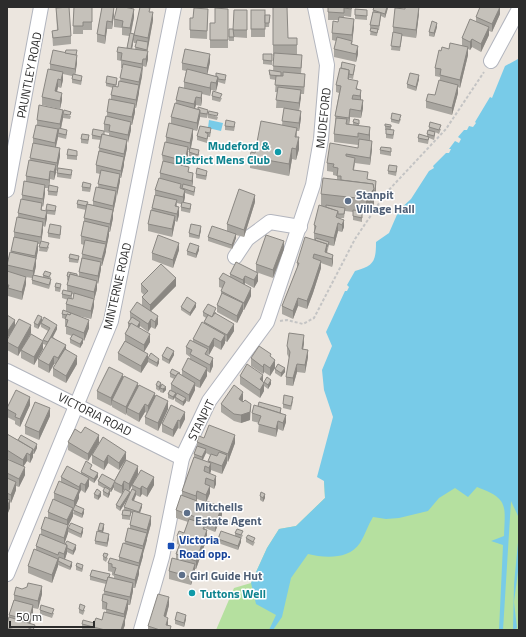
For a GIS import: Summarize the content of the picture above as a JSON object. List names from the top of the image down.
{
  "streets": {
    "street": [
      "PAUNTLEY ROAD",
      "MUDEFORD",
      "MINTERNE ROAD",
      "VICTORIA ROAD",
      "STANPIT"
    ]
  },
  "crossings": [
    ["MUDEFORD", "STANPIT"],
    ["MINTERNE ROAD", "VICTORIA ROAD"],
    ["VICTORIA ROAD", "STANPIT"]
  ],
  "places": {
    "other": [
      "Mudeford & District Mens Club",
      "Stanpit Village Hall",
      "Mitchells Estate Agent",
      "Girl Guide Hut",
      "Tuttons Well"
    ],
    "transit": ["Victoria Road opp."]
  },
  "scale_bar": "50 m"
}
